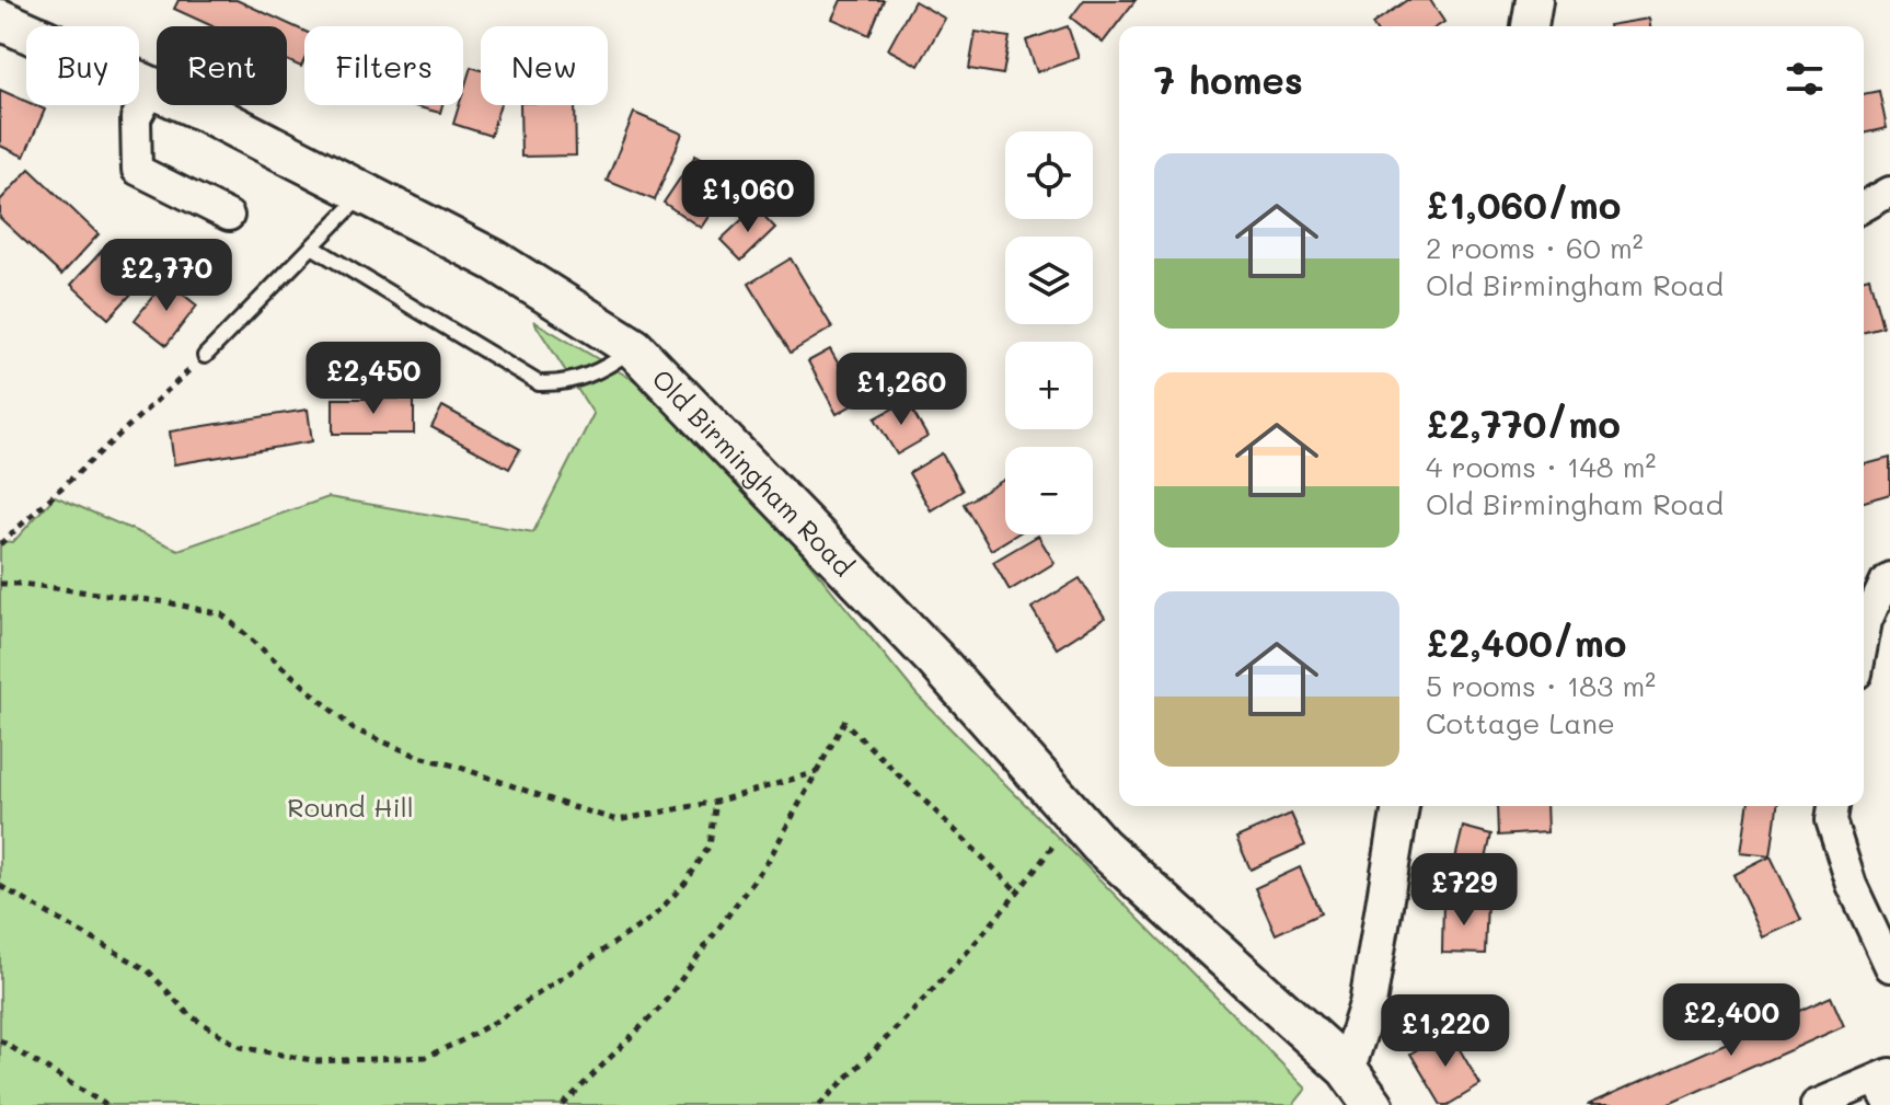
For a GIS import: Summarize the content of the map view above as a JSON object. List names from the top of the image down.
{
  "streets": {
    "main road": ["Old Birmingham Road"]
  },
  "parks": ["Round Hill"],
  "page": {
    "chip": [
      "Buy",
      "Rent",
      "Filters",
      "New"
    ],
    "heading": "7 homes",
    "map_buttons": ["+", "−"],
    "list": [
      {
        "name": "£1,060/mo",
        "note": "2 rooms · 60 m² · Old Birmingham Road"
      },
      {
        "name": "£2,770/mo",
        "note": "4 rooms · 148 m² · Old Birmingham Road"
      },
      {
        "name": "£2,400/mo",
        "note": "5 rooms · 183 m² · Cottage Lane"
      }
    ],
    "price": [
      "£1,060",
      "£2,770",
      "£2,450",
      "£1,260",
      "£729",
      "£2,400",
      "£1,220"
    ]
  }
}
